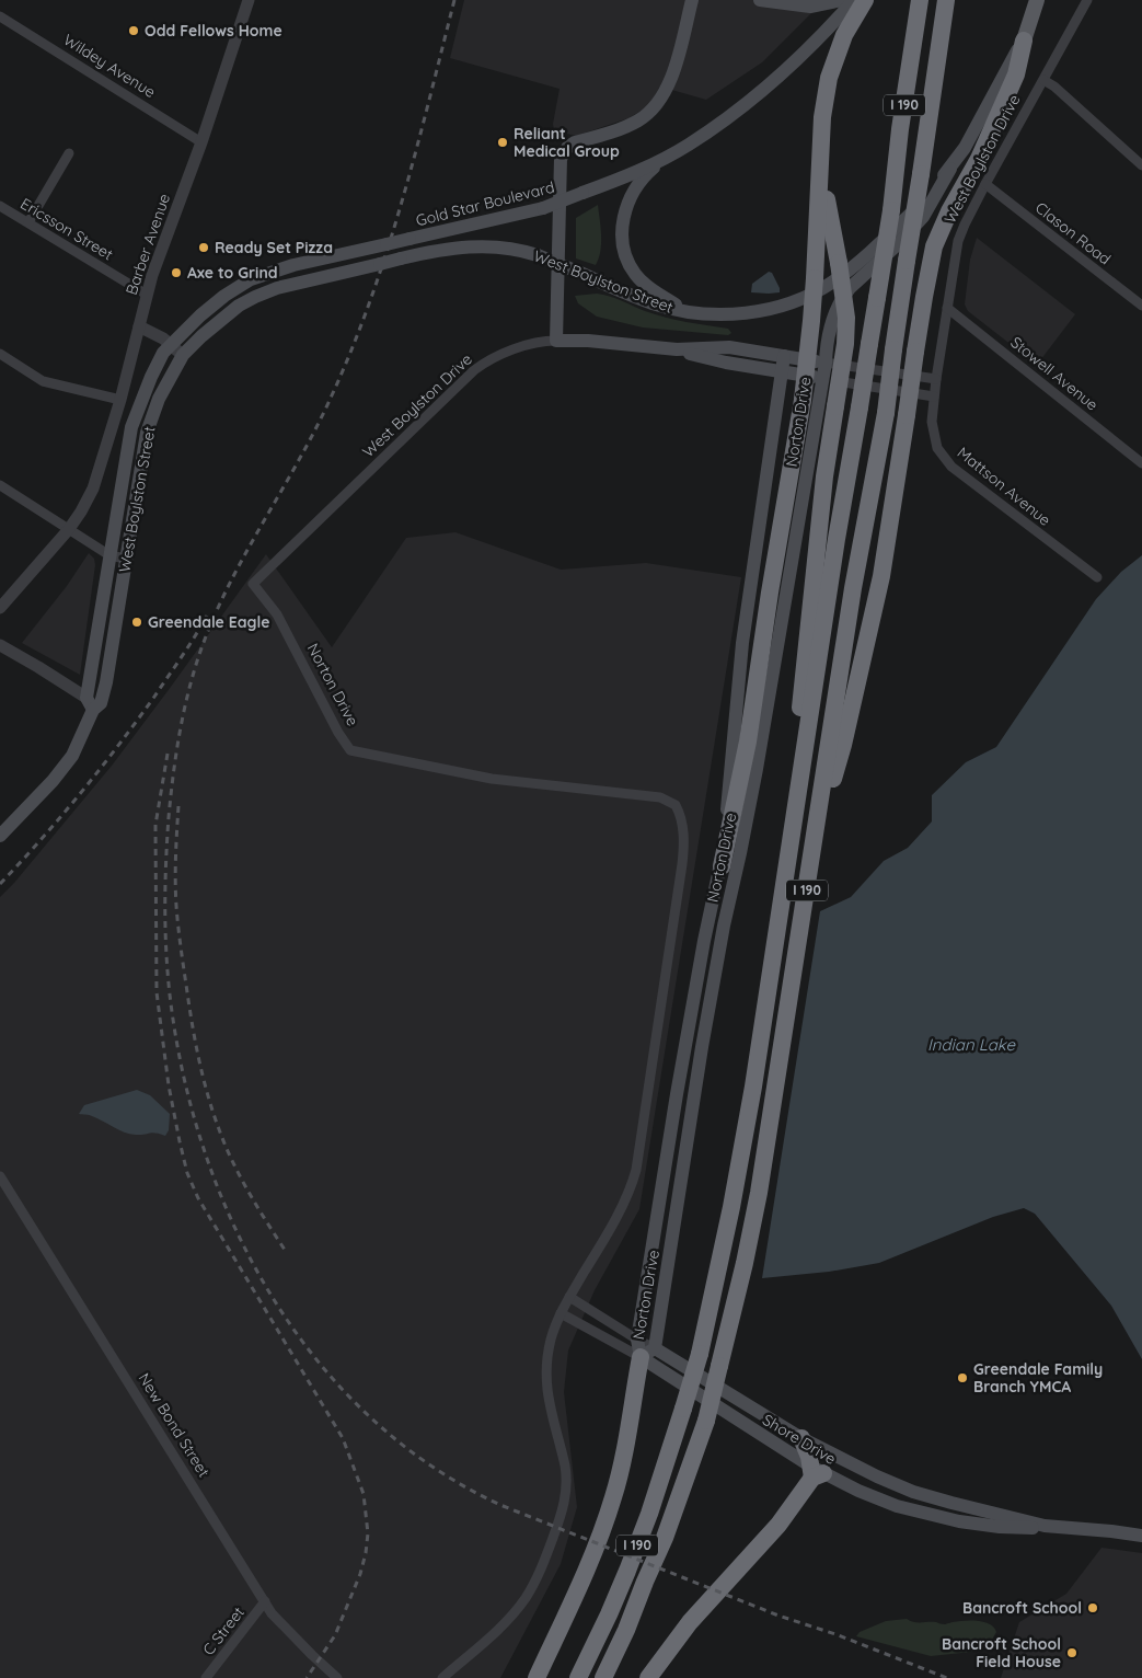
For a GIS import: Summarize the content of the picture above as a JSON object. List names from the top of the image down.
{
  "streets": {
    "highway": ["I 190"],
    "main road": [
      "West Boylston Drive",
      "Gold Star Boulevard",
      "West Boylston Street",
      "Norton Drive",
      "Shore Drive"
    ],
    "street": [
      "Wildey Avenue",
      "Ericsson Street",
      "Clason Road",
      "Barber Avenue",
      "Stowell Avenue",
      "Mattson Avenue",
      "New Bond Street",
      "C Street"
    ]
  },
  "crossings": [
    ["Wildey Avenue", "Barber Avenue"],
    ["West Boylston Drive", "Clason Road"],
    ["West Boylston Drive", "Stowell Avenue"],
    ["West Boylston Drive", "Norton Drive"],
    ["West Boylston Drive", "Mattson Avenue"],
    ["Gold Star Boulevard", "West Boylston Street"],
    ["Ericsson Street", "Barber Avenue"],
    ["West Boylston Street", "Norton Drive"],
    ["Norton Drive", "Shore Drive"],
    ["New Bond Street", "C Street"]
  ],
  "water": ["Indian Lake"],
  "places": [
    "Odd Fellows Home",
    "Reliant Medical Group",
    "Ready Set Pizza",
    "Axe to Grind",
    "Greendale Eagle",
    "Greendale Family Branch YMCA",
    "Bancroft School",
    "Bancroft School Field House"
  ]
}
